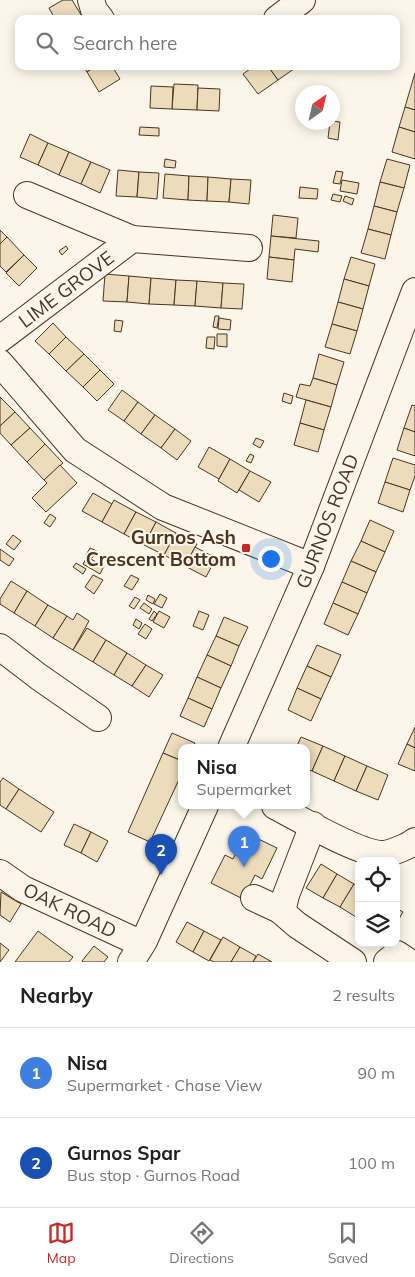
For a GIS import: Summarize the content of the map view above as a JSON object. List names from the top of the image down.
{
  "streets": {
    "street": ["LIME GROVE", "GURNOS ROAD", "OAK ROAD"]
  },
  "places": {
    "transit": ["Gurnos Ash Crescent Bottom"]
  },
  "north": "top right",
  "page": {
    "search": "Search here",
    "popup": ["Nisa", "Supermarket"],
    "pins": ["1", "2"],
    "heading": ["Nearby", "2 results"],
    "list": [
      {
        "mark": "1",
        "name": "Nisa",
        "note": "Supermarket · Chase View",
        "value": "90 m"
      },
      {
        "mark": "2",
        "name": "Gurnos Spar",
        "note": "Bus stop · Gurnos Road",
        "value": "100 m"
      }
    ],
    "nav": ["Map", "Directions", "Saved"]
  }
}
